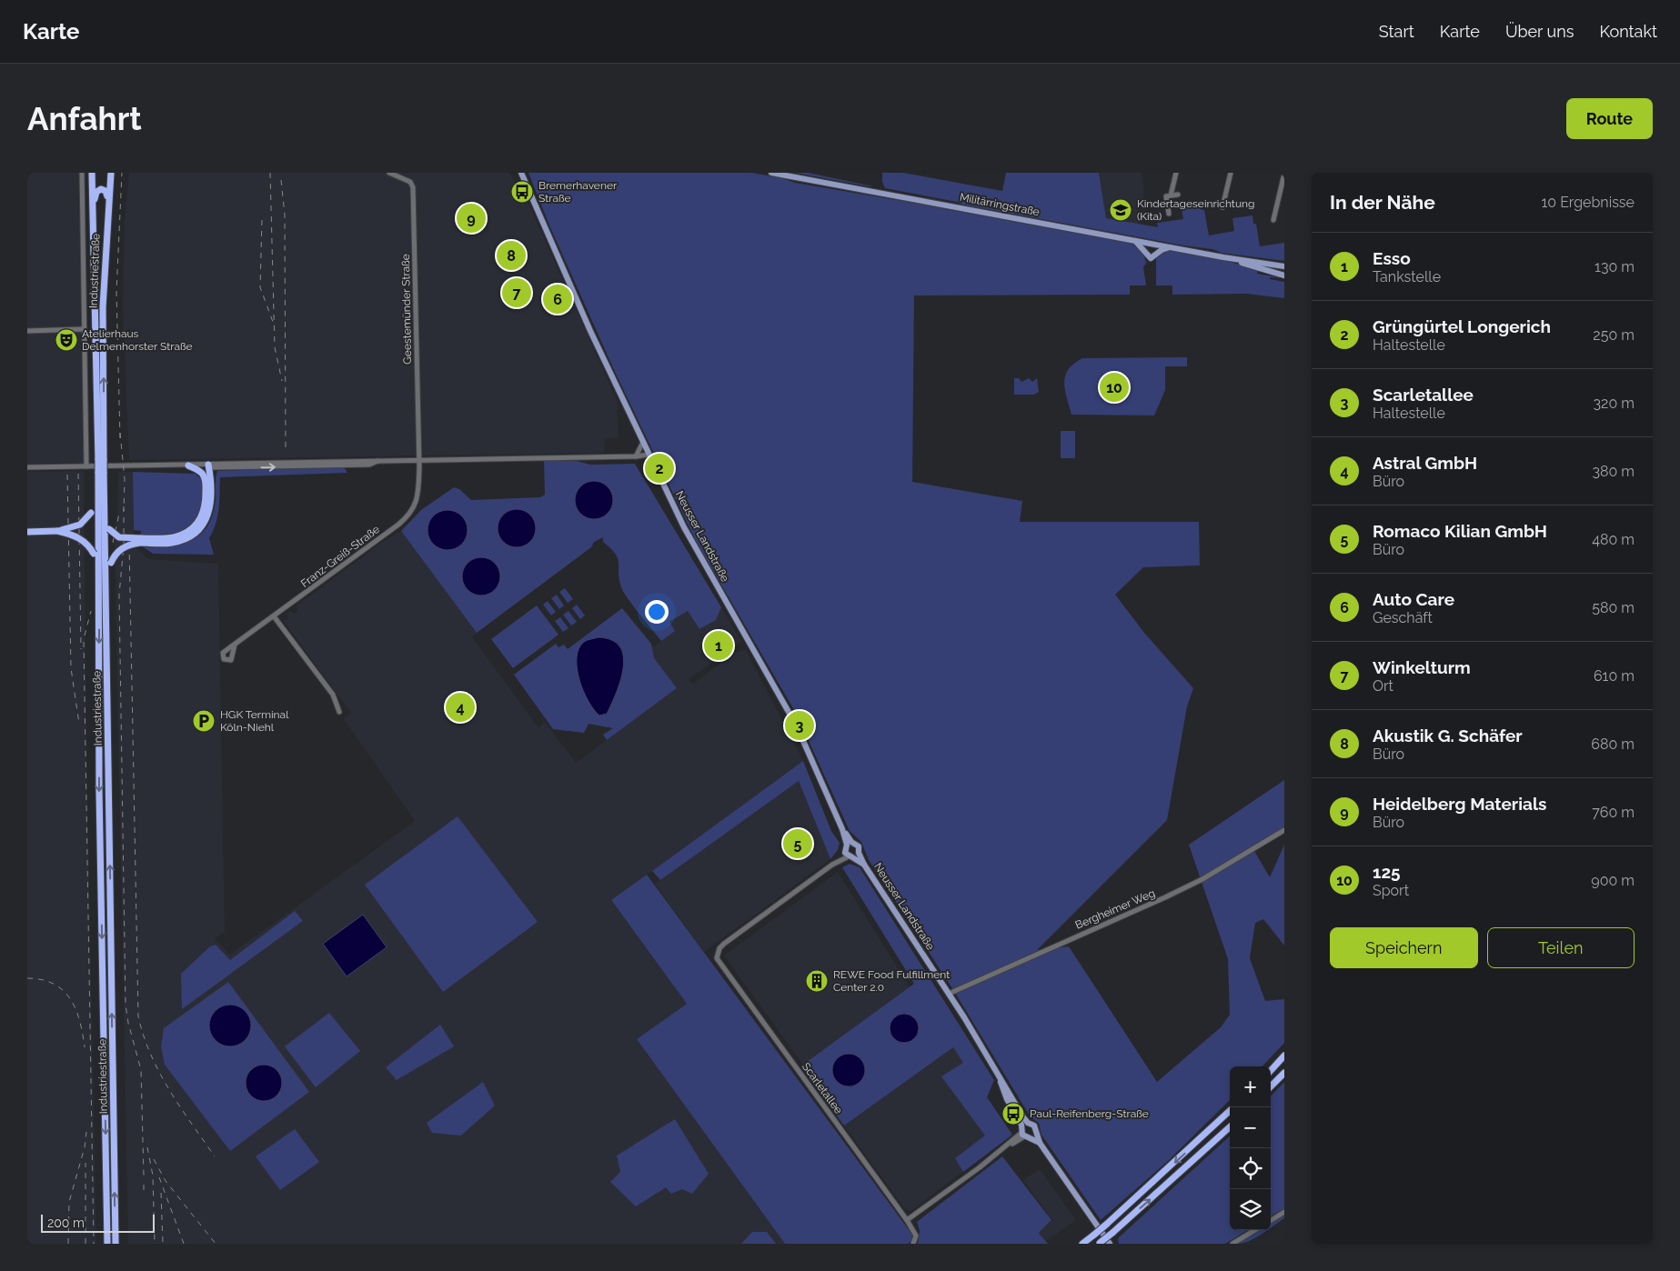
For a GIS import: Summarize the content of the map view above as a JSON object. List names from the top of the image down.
{
  "streets": {
    "highway": ["Industriestraße"],
    "main road": ["Militärringstraße", "Neusser Landstraße"],
    "street": [
      "Geestemünder Straße",
      "Franz-Greiß-Straße",
      "Bergheimer Weg",
      "Scarletallee"
    ]
  },
  "crossings": [
    ["Geestemünder Straße", "Franz-Greiß-Straße"],
    ["Neusser Landstraße", "Bergheimer Weg"],
    ["Neusser Landstraße", "Scarletallee"]
  ],
  "places": {
    "bus stop": ["Bremerhavener Straße", "Paul-Reifenberg-Straße"],
    "school or university": ["Kindertageseinrichtung (Kita)"],
    "theatre": ["Atelierhaus Delmenhorster Straße"],
    "parking": ["HGK Terminal Köln-Niehl"],
    "building": ["REWE Food Fulfillment Center 2.0"]
  },
  "scale_bar": "200 m",
  "page": {
    "header": "Karte",
    "nav": [
      "Start",
      "Karte",
      "Über uns",
      "Kontakt"
    ],
    "buttons": [
      "Route",
      ["Speichern", "Teilen"]
    ],
    "title": "Anfahrt",
    "heading": ["In der Nähe", "10 Ergebnisse"],
    "pins": [
      "9",
      "8",
      "7",
      "6",
      "10",
      "2",
      "1",
      "4",
      "3",
      "5"
    ],
    "list": [
      {
        "mark": "1",
        "name": "Esso",
        "note": "Tankstelle",
        "value": "130 m"
      },
      {
        "mark": "2",
        "name": "Grüngürtel Longerich",
        "note": "Haltestelle",
        "value": "250 m"
      },
      {
        "mark": "3",
        "name": "Scarletallee",
        "note": "Haltestelle",
        "value": "320 m"
      },
      {
        "mark": "4",
        "name": "Astral GmbH",
        "note": "Büro",
        "value": "380 m"
      },
      {
        "mark": "5",
        "name": "Romaco Kilian GmbH",
        "note": "Büro",
        "value": "480 m"
      },
      {
        "mark": "6",
        "name": "Auto Care",
        "note": "Geschäft",
        "value": "580 m"
      },
      {
        "mark": "7",
        "name": "Winkelturm",
        "note": "Ort",
        "value": "610 m"
      },
      {
        "mark": "8",
        "name": "Akustik G. Schäfer",
        "note": "Büro",
        "value": "680 m"
      },
      {
        "mark": "9",
        "name": "Heidelberg Materials",
        "note": "Büro",
        "value": "760 m"
      },
      {
        "mark": "10",
        "name": "125",
        "note": "Sport",
        "value": "900 m"
      }
    ],
    "map_buttons": ["+", "−"],
    "scale": "200 m"
  }
}
